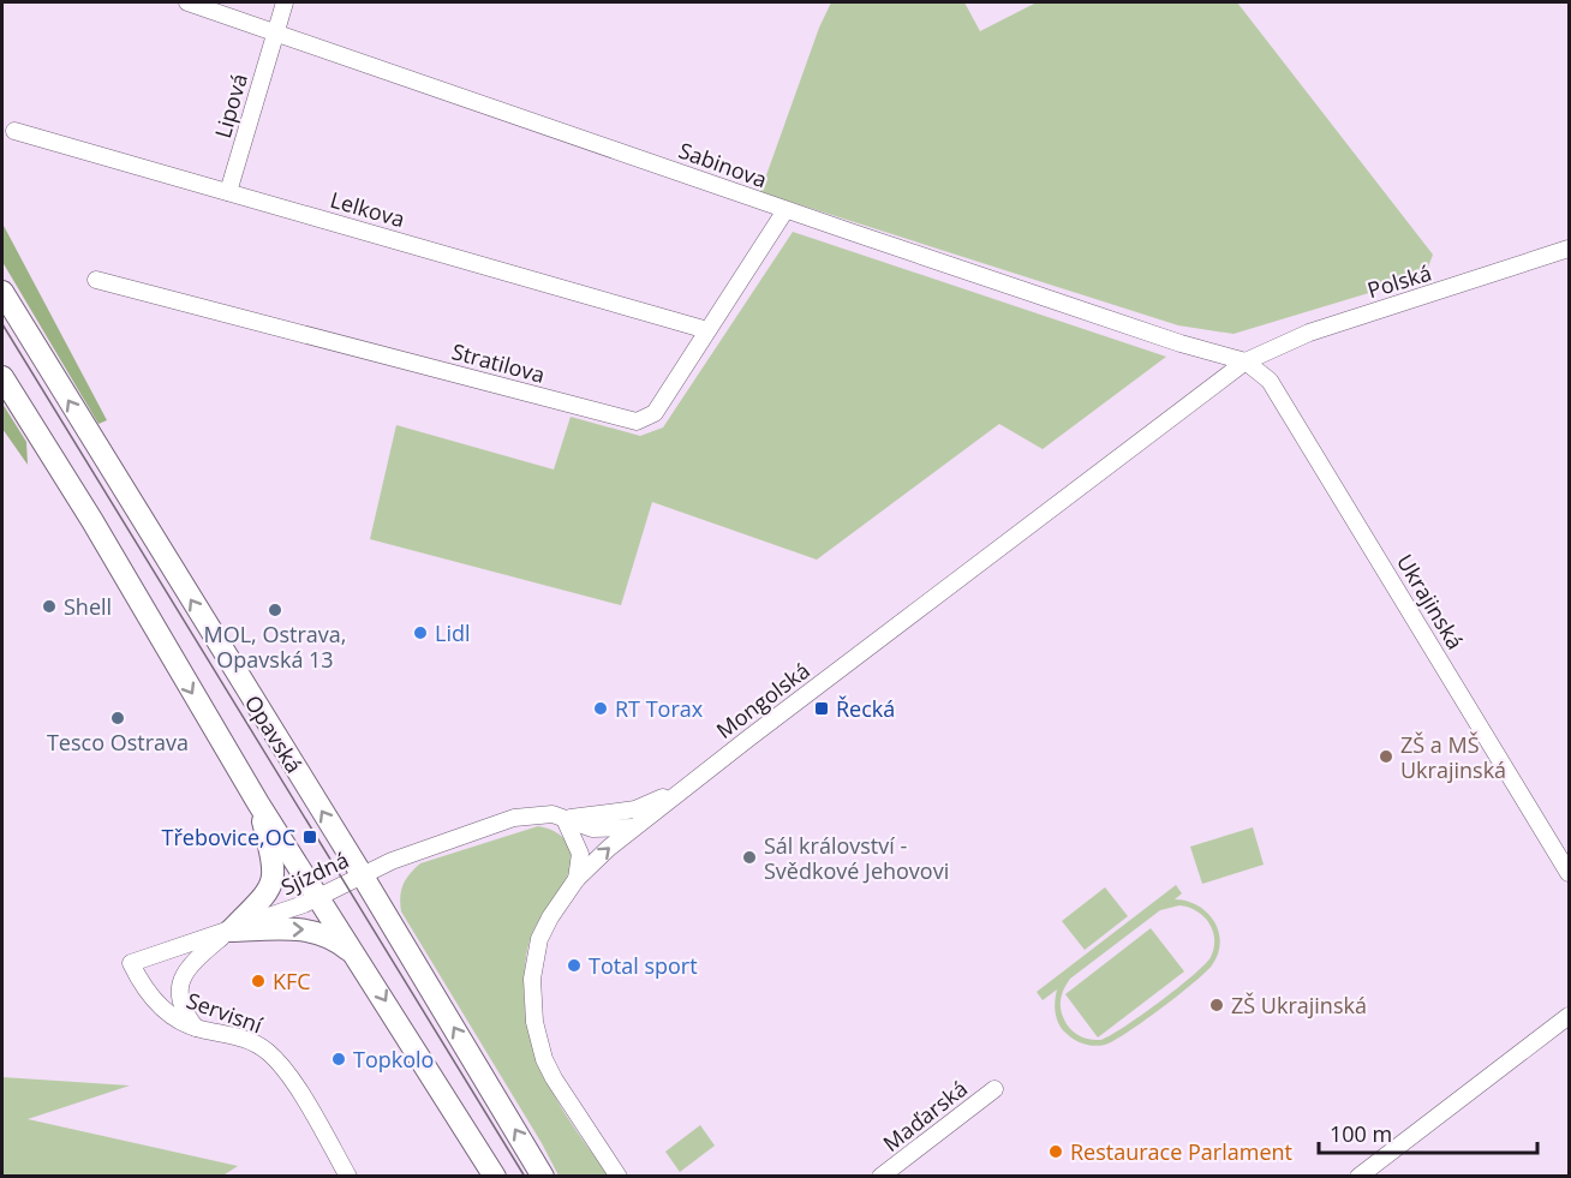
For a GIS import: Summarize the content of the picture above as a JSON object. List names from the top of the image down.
{
  "streets": {
    "main road": ["Opavská"],
    "street": [
      "Lipová",
      "Sabinova",
      "Lelkova",
      "Polská",
      "Stratilova",
      "Ukrajinská",
      "Mongolská",
      "Sjízdná",
      "Servisní",
      "Maďarská"
    ]
  },
  "crossings": [
    ["Lipová", "Sabinova"],
    ["Lipová", "Lelkova"],
    ["Sabinova", "Polská"],
    ["Sabinova", "Stratilova"],
    ["Sabinova", "Ukrajinská"],
    ["Sabinova", "Mongolská"],
    ["Lelkova", "Stratilova"],
    ["Polská", "Ukrajinská"],
    ["Polská", "Mongolská"],
    ["Ukrajinská", "Mongolská"],
    ["Opavská", "Sjízdná"],
    ["Sjízdná", "Servisní"]
  ],
  "places": {
    "other": [
      "Shell",
      "MOL, Ostrava, Opavská 13",
      "Lidl",
      "RT Torax",
      "Tesco Ostrava",
      "ZŠ a MŠ Ukrajinská",
      "Sál království - Svědkové Jehovovi",
      "Total sport",
      "KFC",
      "ZŠ Ukrajinská",
      "Topkolo",
      "Restaurace Parlament"
    ],
    "transit": ["Řecká", "Třebovice,OC"]
  },
  "scale_bar": "100 m"
}
